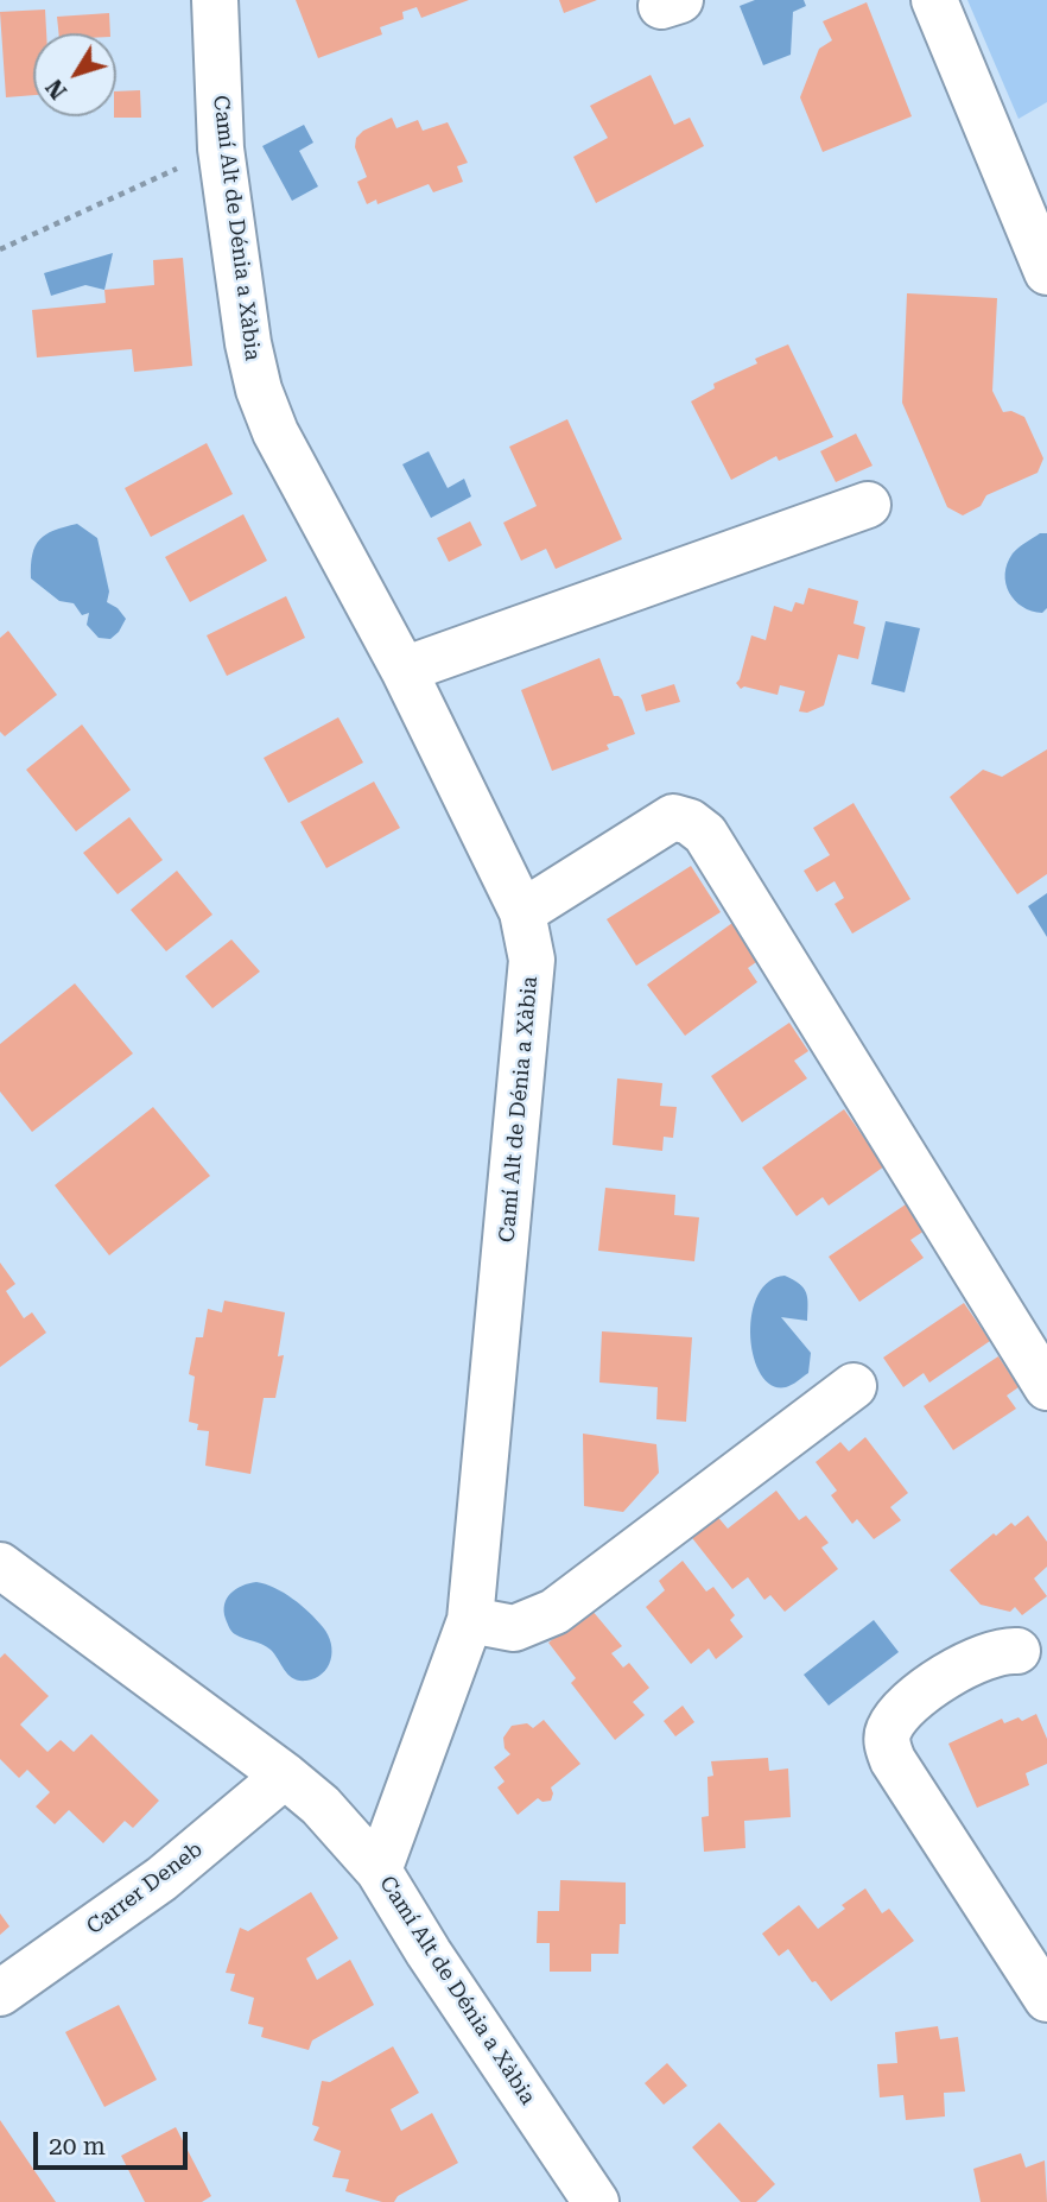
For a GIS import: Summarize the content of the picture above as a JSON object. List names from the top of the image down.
{
  "streets": {
    "street": ["Camí Alt de Dénia a Xàbia", "Carrer Deneb"]
  },
  "scale_bar": "20 m",
  "north": "bottom left"
}
